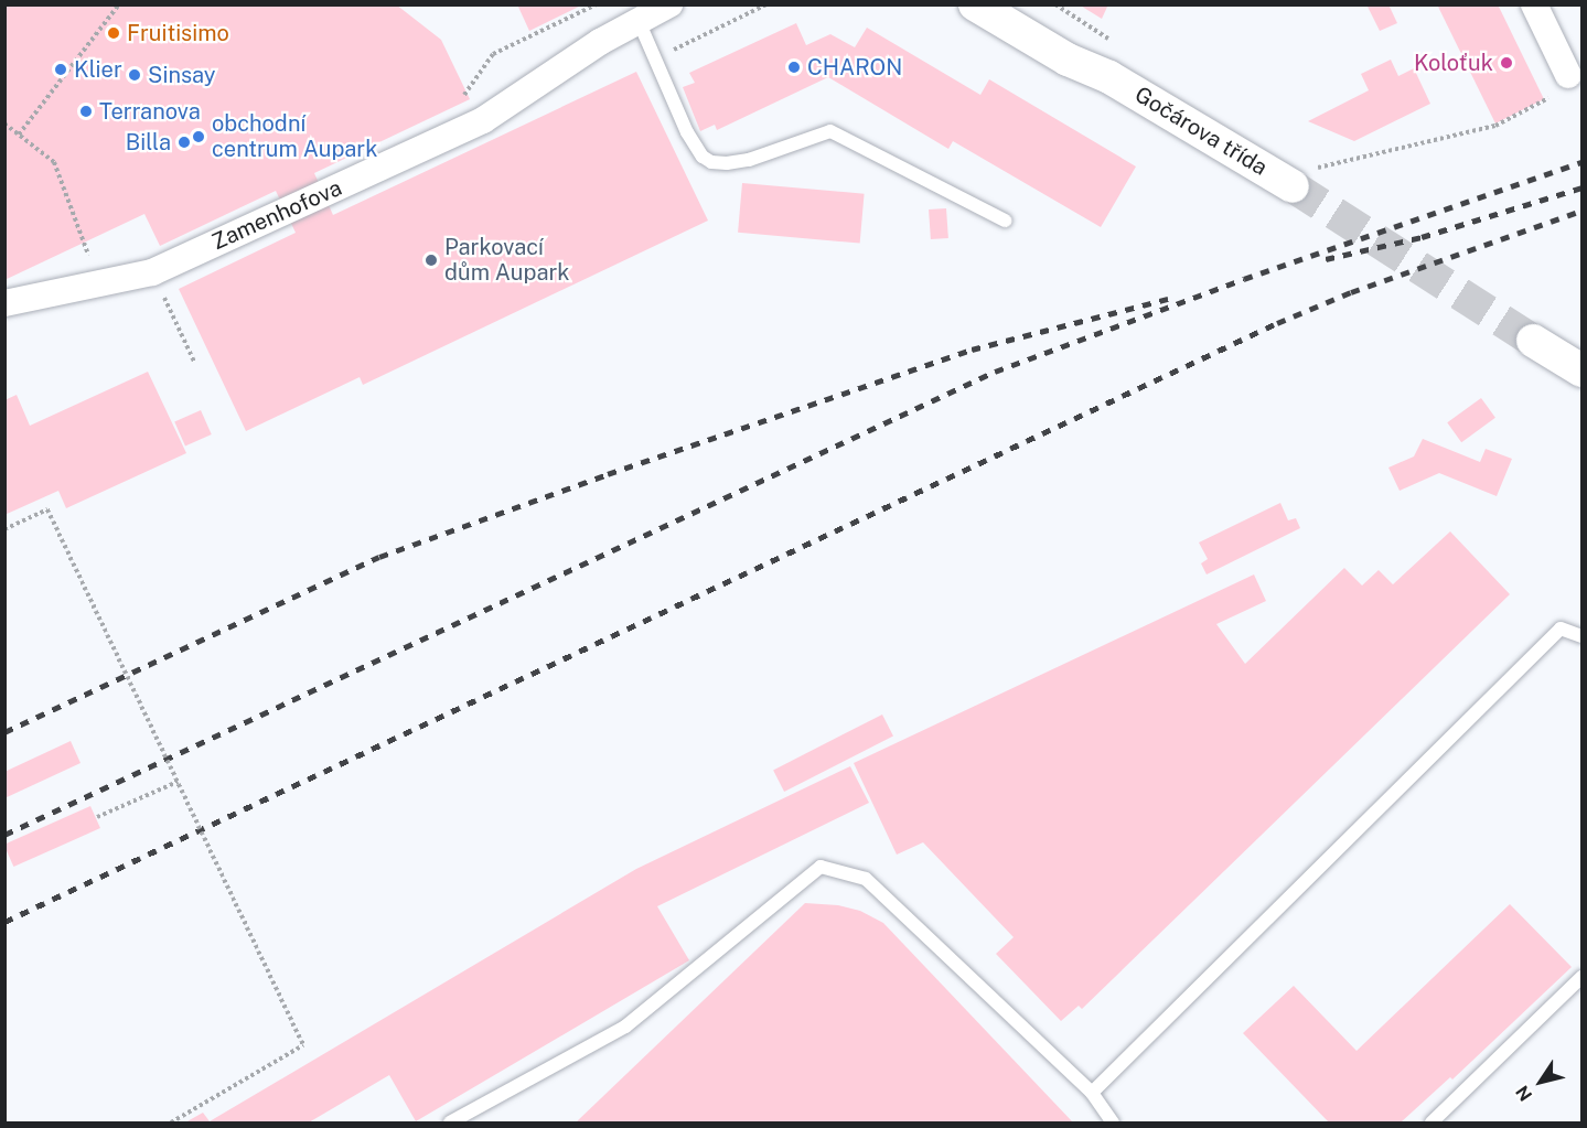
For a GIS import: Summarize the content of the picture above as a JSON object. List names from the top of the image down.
{
  "streets": {
    "street": ["Gočárova třída", "Zamenhofova"]
  },
  "places": [
    "Fruitisimo",
    "Koloťuk",
    "CHARON",
    "Klier",
    "Sinsay",
    "Terranova",
    "obchodní centrum Aupark",
    "Billa",
    "Parkovací dům Aupark"
  ],
  "north": "bottom left"
}
